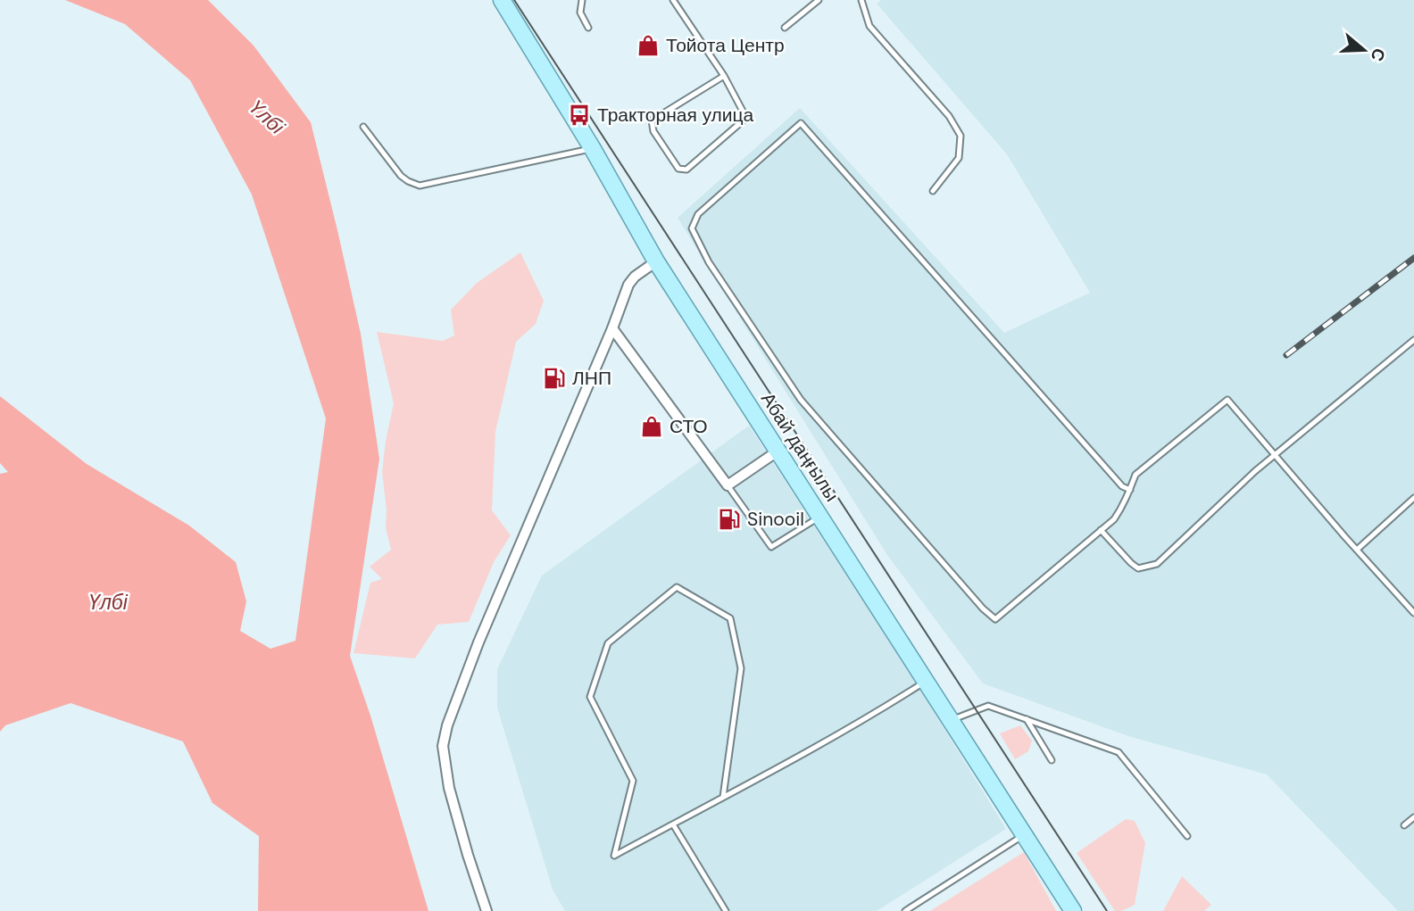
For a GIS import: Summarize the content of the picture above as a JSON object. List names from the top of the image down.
{
  "streets": {
    "main road": ["Абай даңғылы"]
  },
  "water": ["Үлбі"],
  "places": {
    "shop": ["Тойота Центр", "СТО"],
    "bus stop": ["Тракторная улица"],
    "fuel station": ["ЛНП", "Sinooil"]
  },
  "north": "right"
}
